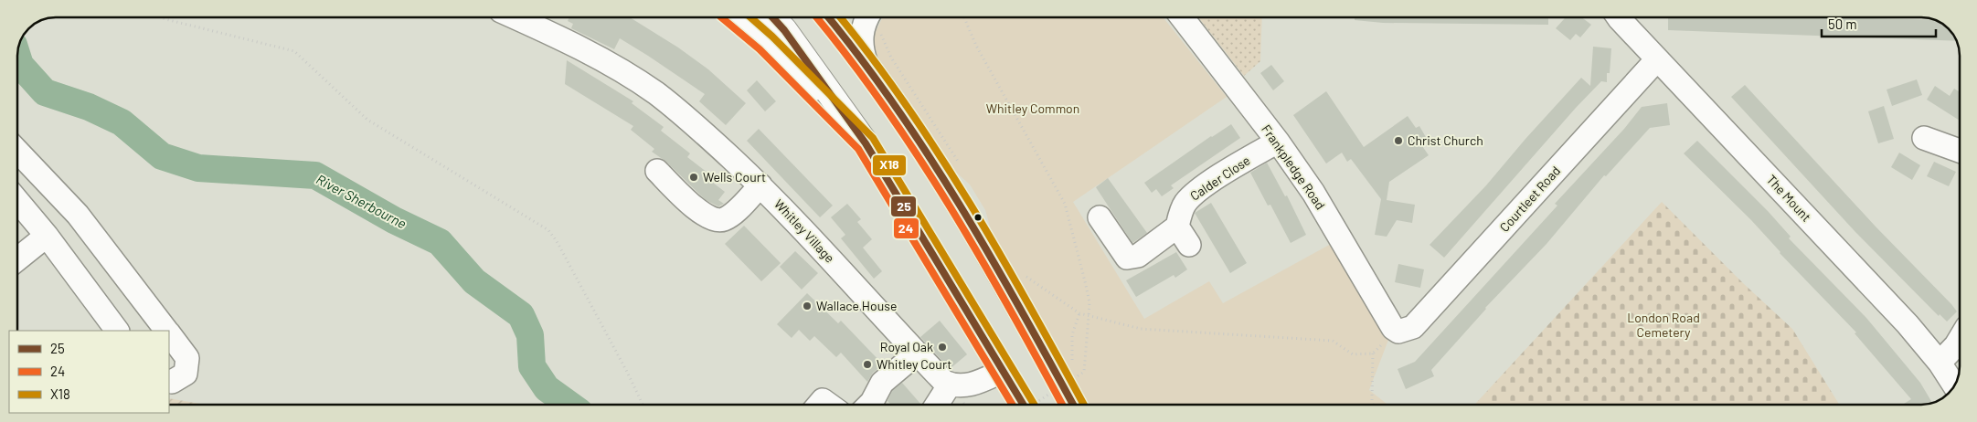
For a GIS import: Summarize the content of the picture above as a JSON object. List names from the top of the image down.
{
  "streets": {
    "street": [
      "Frankpledge Road",
      "Calder Close",
      "The Mount",
      "Courtleet Road",
      "Whitley Village"
    ]
  },
  "crossings": [
    ["Frankpledge Road", "Calder Close"],
    ["Frankpledge Road", "Courtleet Road"],
    ["The Mount", "Courtleet Road"]
  ],
  "water": ["River Sherbourne"],
  "parks": ["Whitley Common", "London Road Cemetery"],
  "places": [
    "Christ Church",
    "Wells Court",
    "Wallace House",
    "Royal Oak",
    "Whitley Court"
  ],
  "lines": ["transit line 25", "transit line 24", "transit line X18"],
  "legend": ["25", "24", "X18"],
  "scale_bar": "50 m"
}
